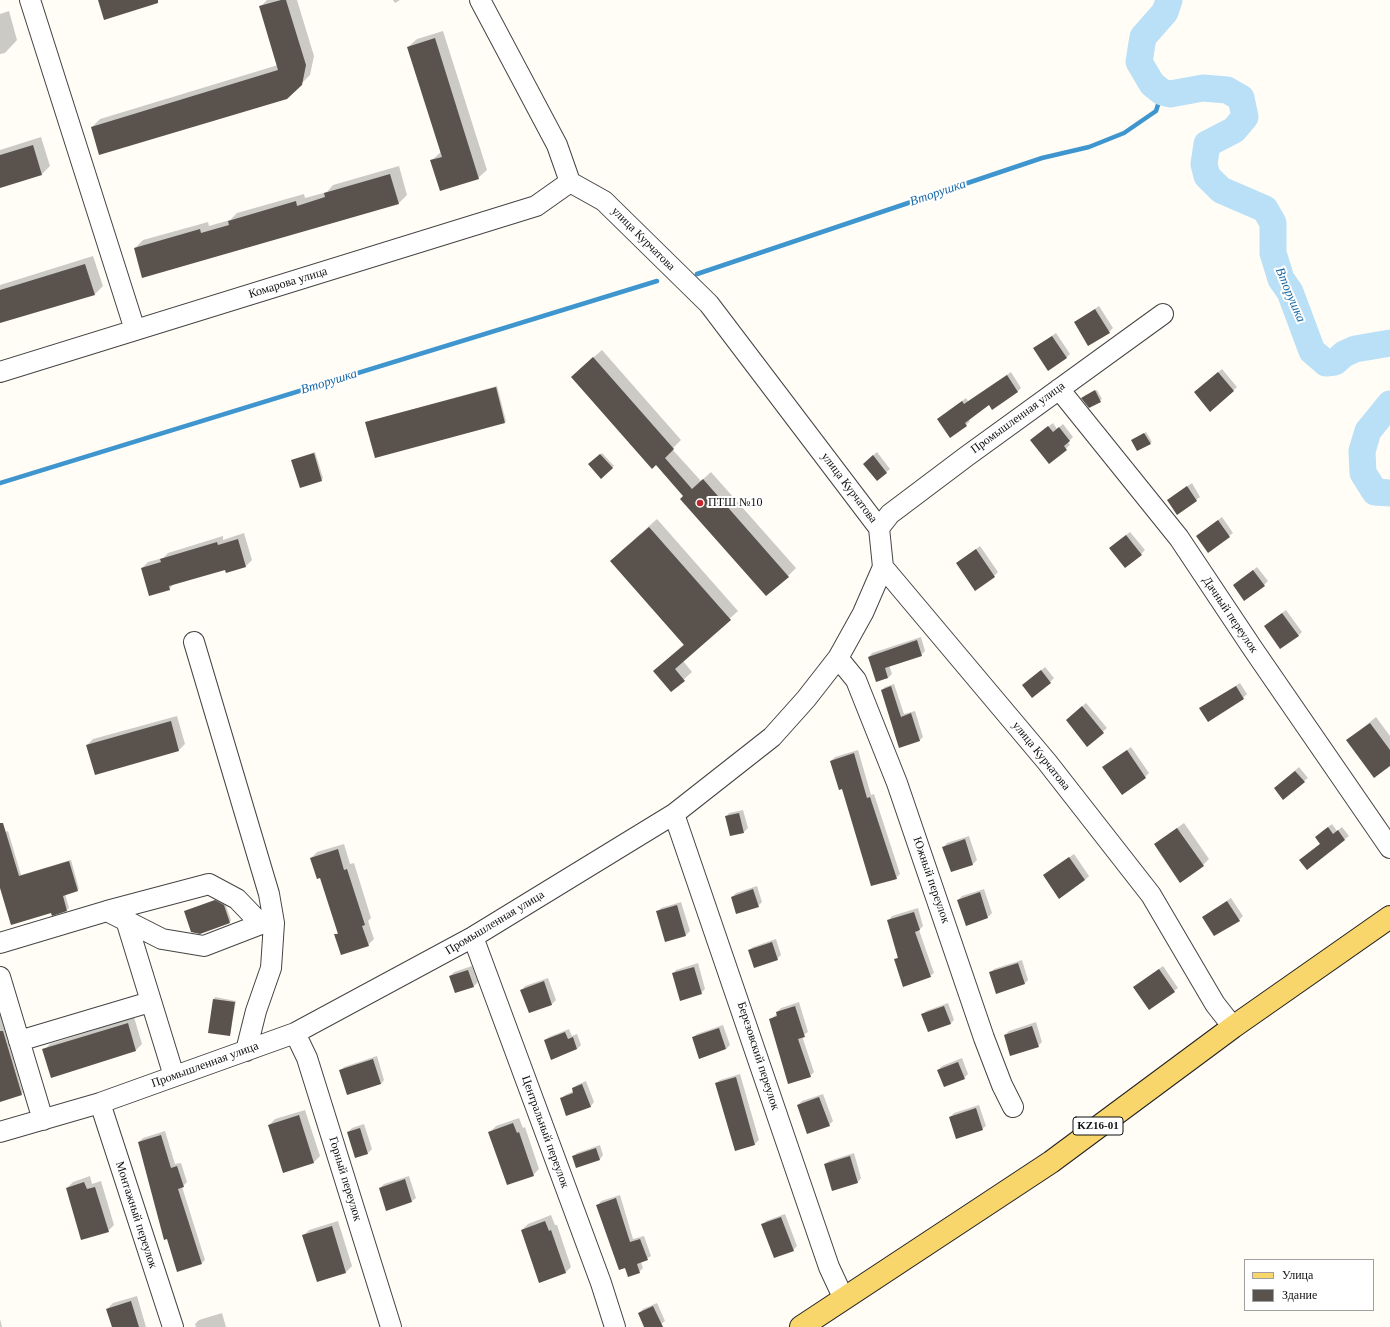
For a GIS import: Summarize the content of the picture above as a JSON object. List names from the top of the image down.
{
  "streets": {
    "main road": ["KZ16-01"],
    "street": [
      "улица Курчатова",
      "Комарова улица",
      "Промышленная улица",
      "Дачный переулок",
      "Южный переулок",
      "Березовский переулок",
      "Центральный переулок",
      "Горный переулок",
      "Монтажный переулок"
    ]
  },
  "crossings": [
    ["улица Курчатова", "Комарова улица"],
    ["улица Курчатова", "Промышленная улица"],
    ["улица Курчатова", "KZ16-01"],
    ["Промышленная улица", "Дачный переулок"],
    ["Промышленная улица", "Южный переулок"],
    ["Промышленная улица", "Березовский переулок"],
    ["Промышленная улица", "Центральный переулок"],
    ["Промышленная улица", "Горный переулок"],
    ["Промышленная улица", "Монтажный переулок"],
    ["Березовский переулок", "KZ16-01"]
  ],
  "water": ["Вторушка"],
  "places": ["ПТШ №10"],
  "legend": ["Улица", "Здание"]
}
